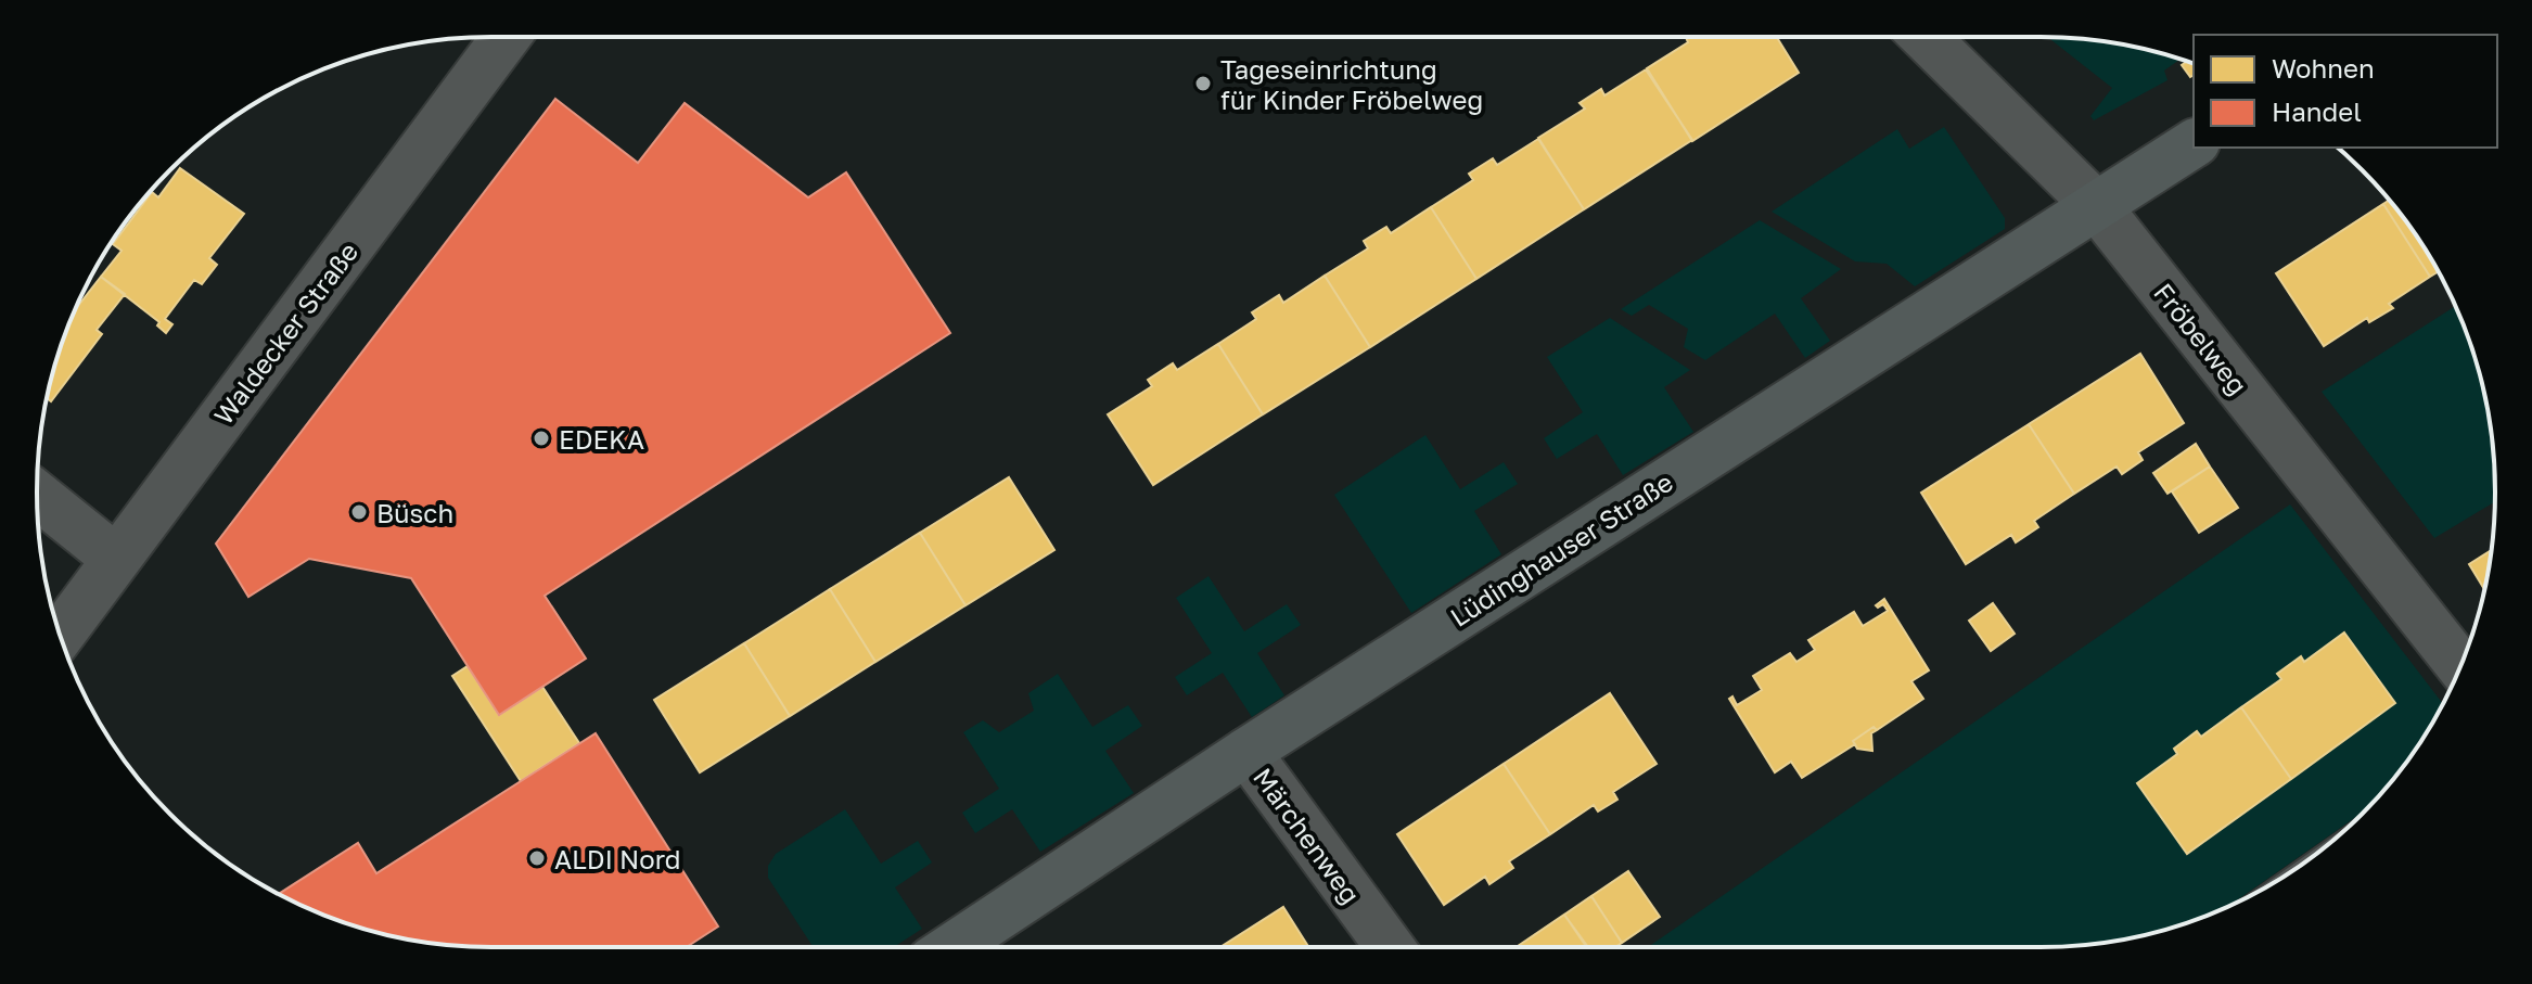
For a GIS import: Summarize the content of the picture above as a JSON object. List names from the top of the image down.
{
  "streets": {
    "street": [
      "Waldecker Straße",
      "Fröbelweg",
      "Lüdinghauser Straße",
      "Märchenweg"
    ]
  },
  "crossings": [
    ["Fröbelweg", "Lüdinghauser Straße"],
    ["Lüdinghauser Straße", "Märchenweg"]
  ],
  "places": [
    "Tageseinrichtung für Kinder Fröbelweg",
    "EDEKA",
    "Büsch",
    "ALDI Nord"
  ],
  "legend": ["Wohnen", "Handel"]
}
